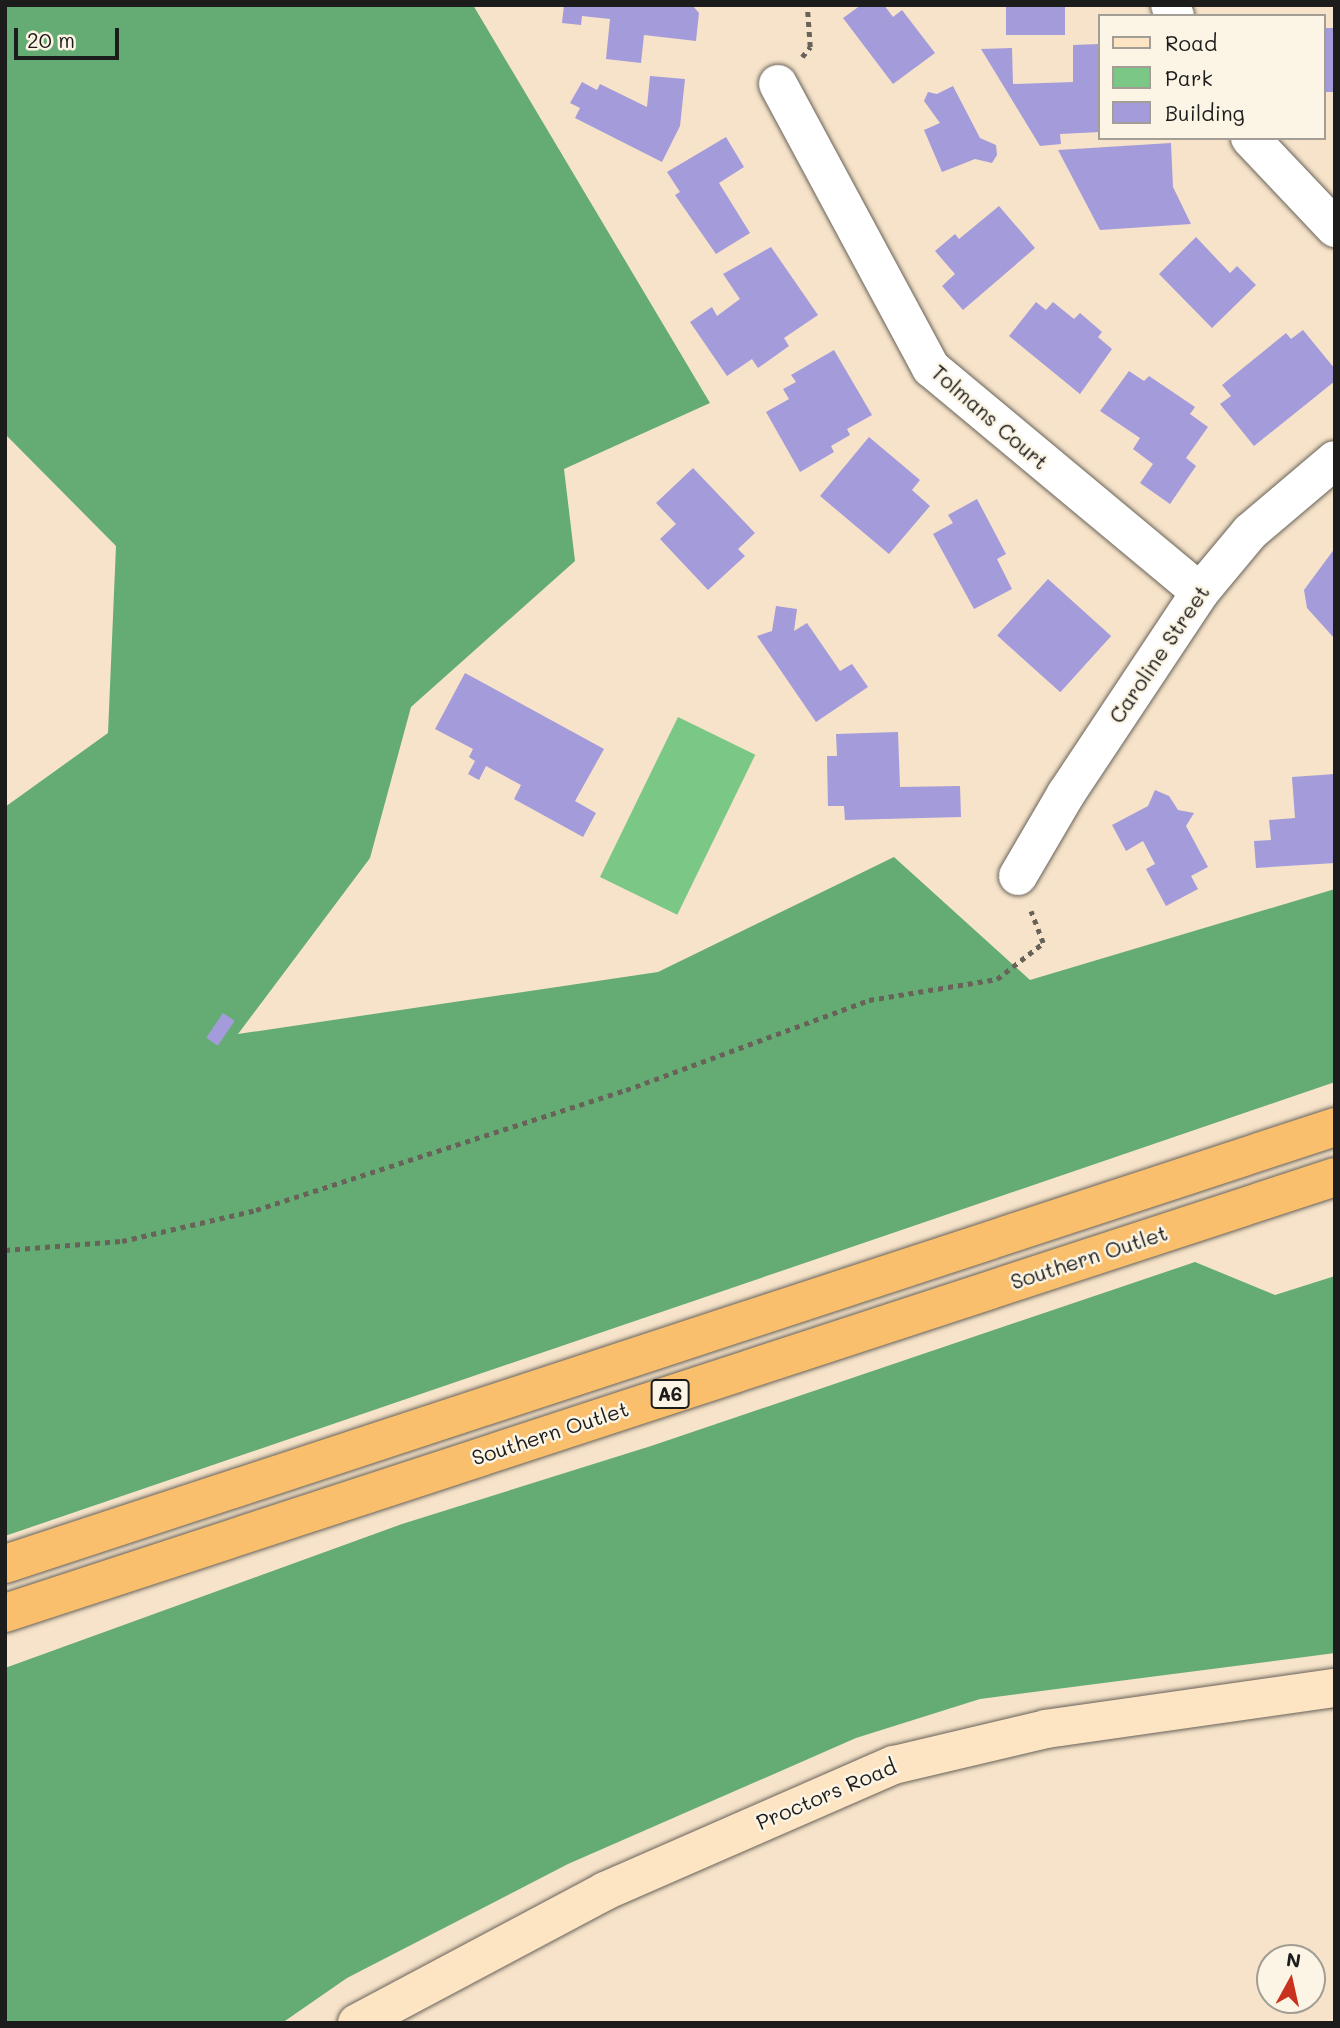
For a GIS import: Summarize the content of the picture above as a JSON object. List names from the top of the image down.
{
  "streets": {
    "highway": ["Southern Outlet", "A6"],
    "street": ["Tolmans Court", "Caroline Street", "Proctors Road"]
  },
  "crossings": [
    ["Tolmans Court", "Caroline Street"]
  ],
  "legend": ["Road", "Park", "Building"],
  "scale_bar": "20 m",
  "north": "top"
}
